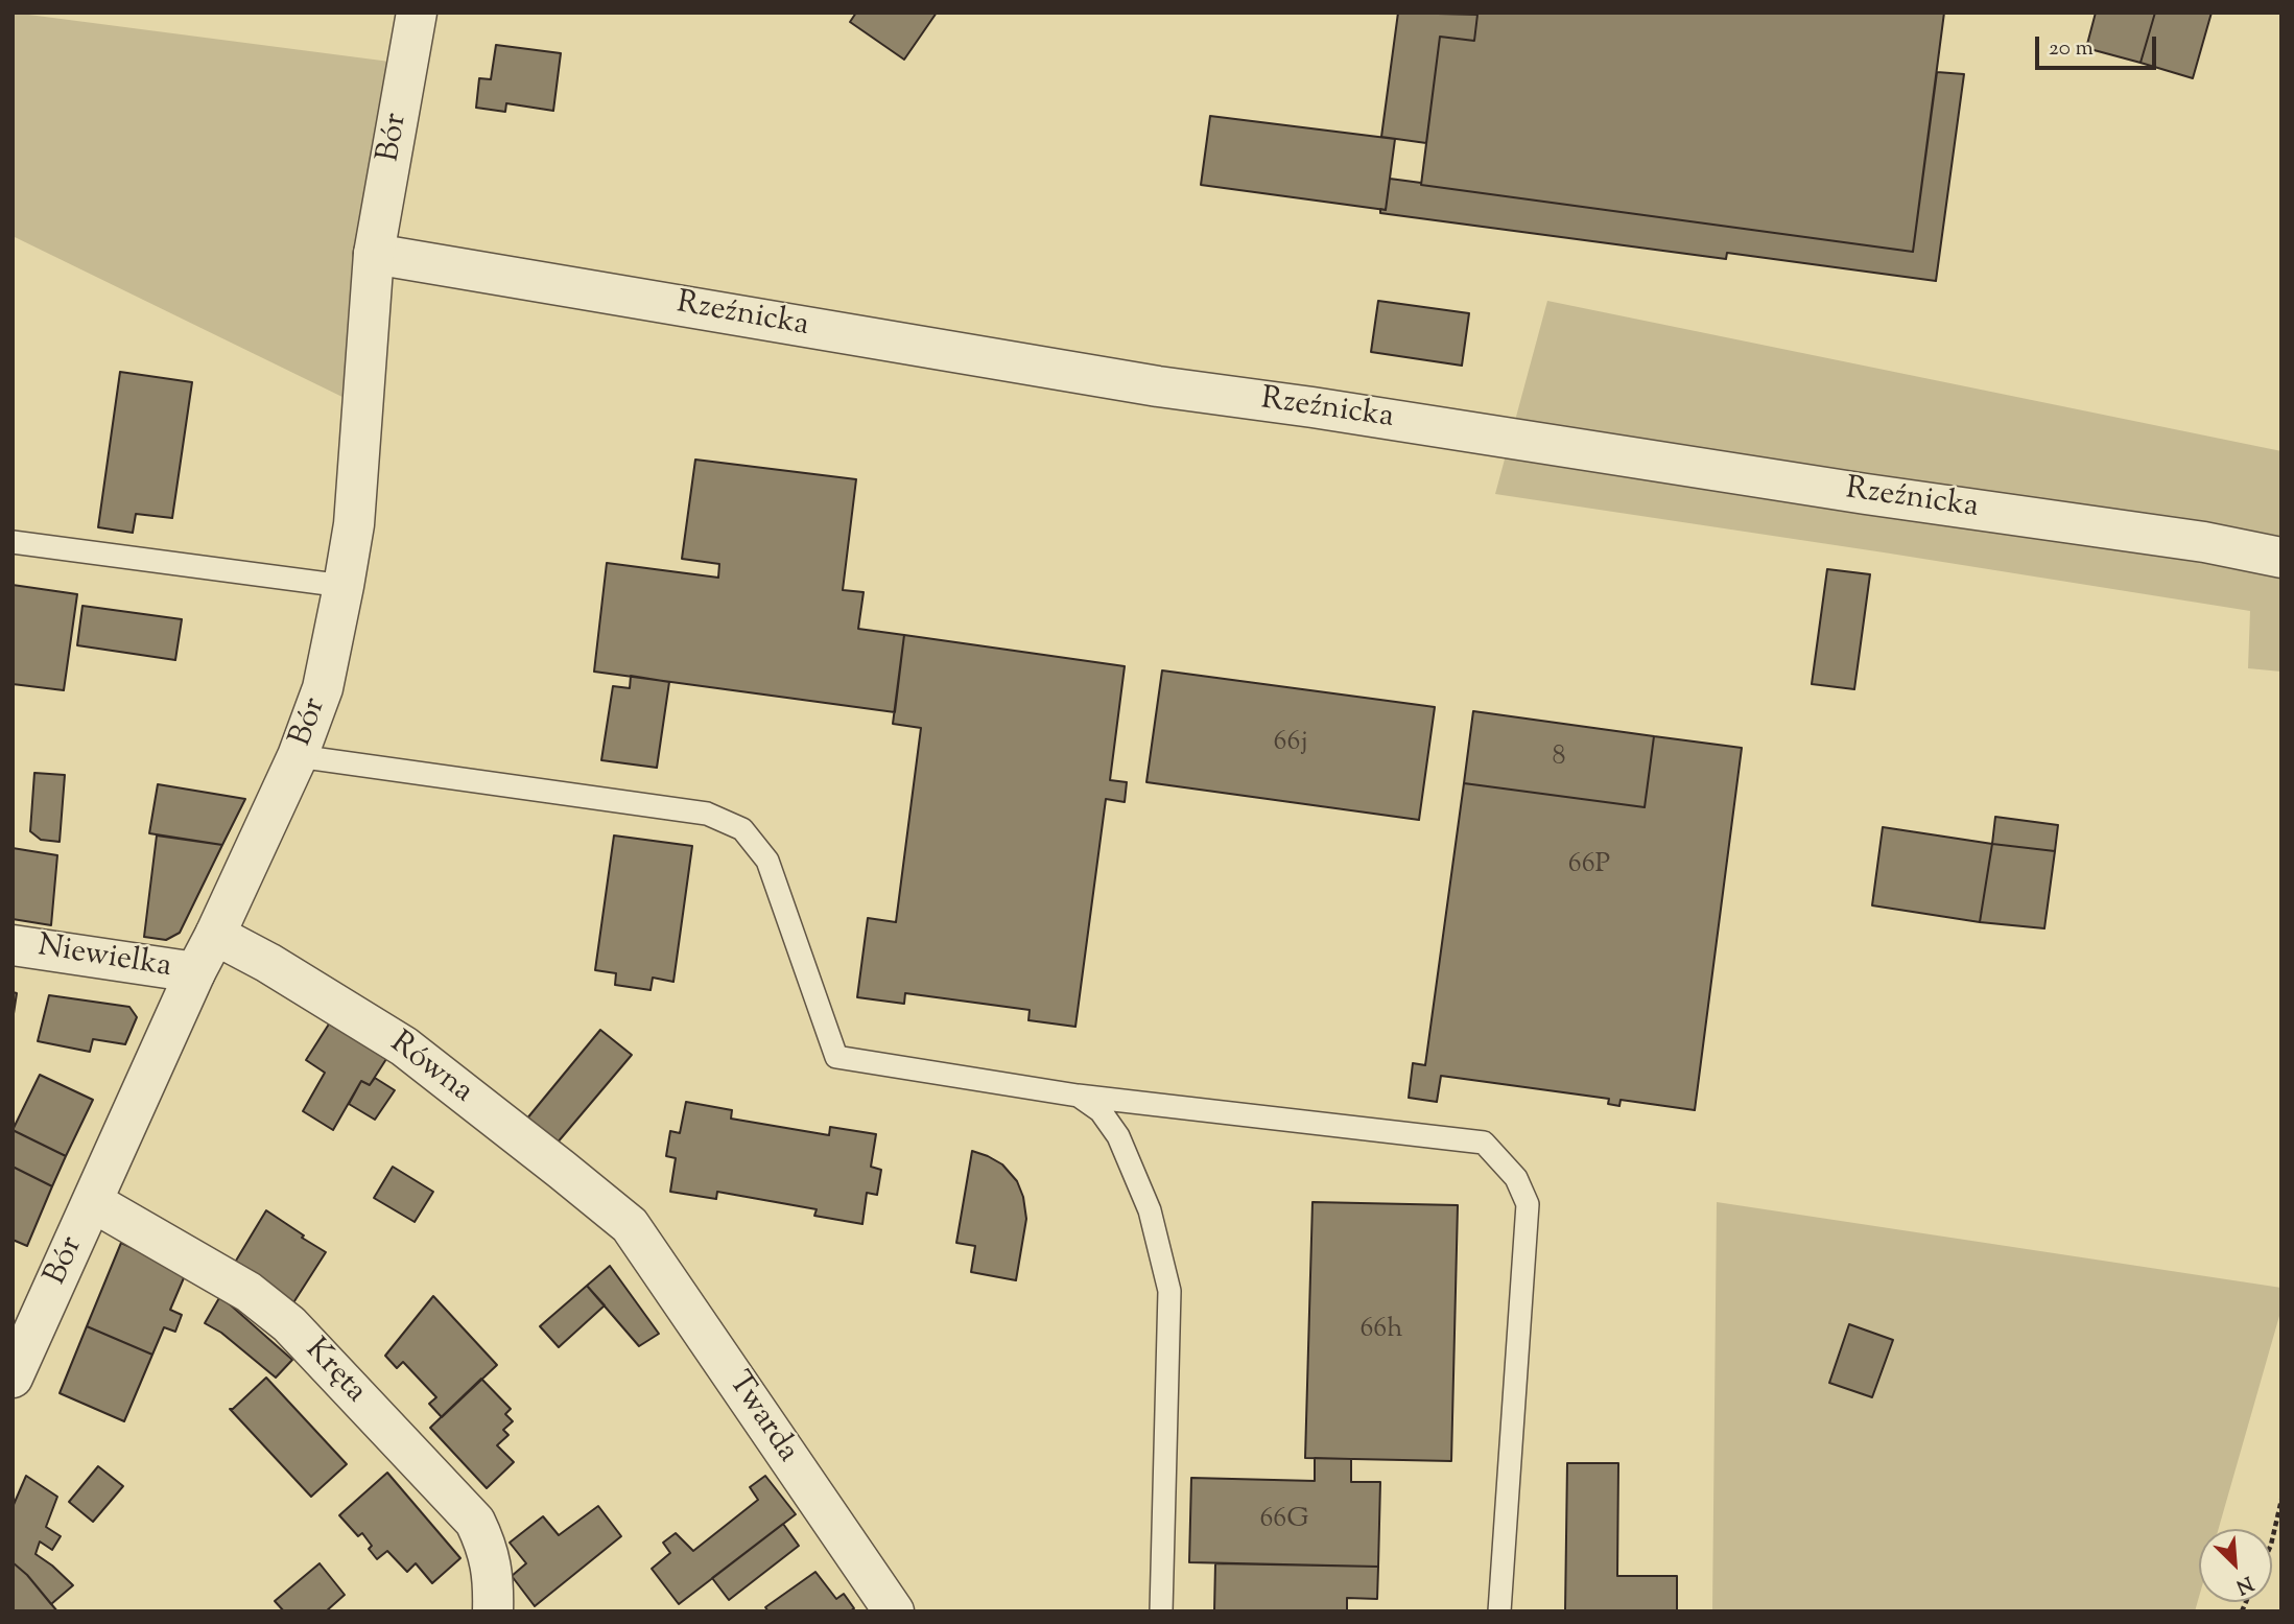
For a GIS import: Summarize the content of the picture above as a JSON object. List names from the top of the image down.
{
  "streets": {
    "street": [
      "Bór",
      "Rzeźnicka",
      "Niewielka",
      "Równa",
      "Kręta",
      "Twarda"
    ]
  },
  "crossings": [
    ["Bór", "Rzeźnicka"],
    ["Bór", "Niewielka"],
    ["Bór", "Równa"],
    ["Bór", "Kręta"],
    ["Równa", "Twarda"]
  ],
  "house_numbers": [
    "66j",
    "8",
    "66P",
    "66h",
    "66G"
  ],
  "scale_bar": "20 m",
  "north": "bottom right"
}
